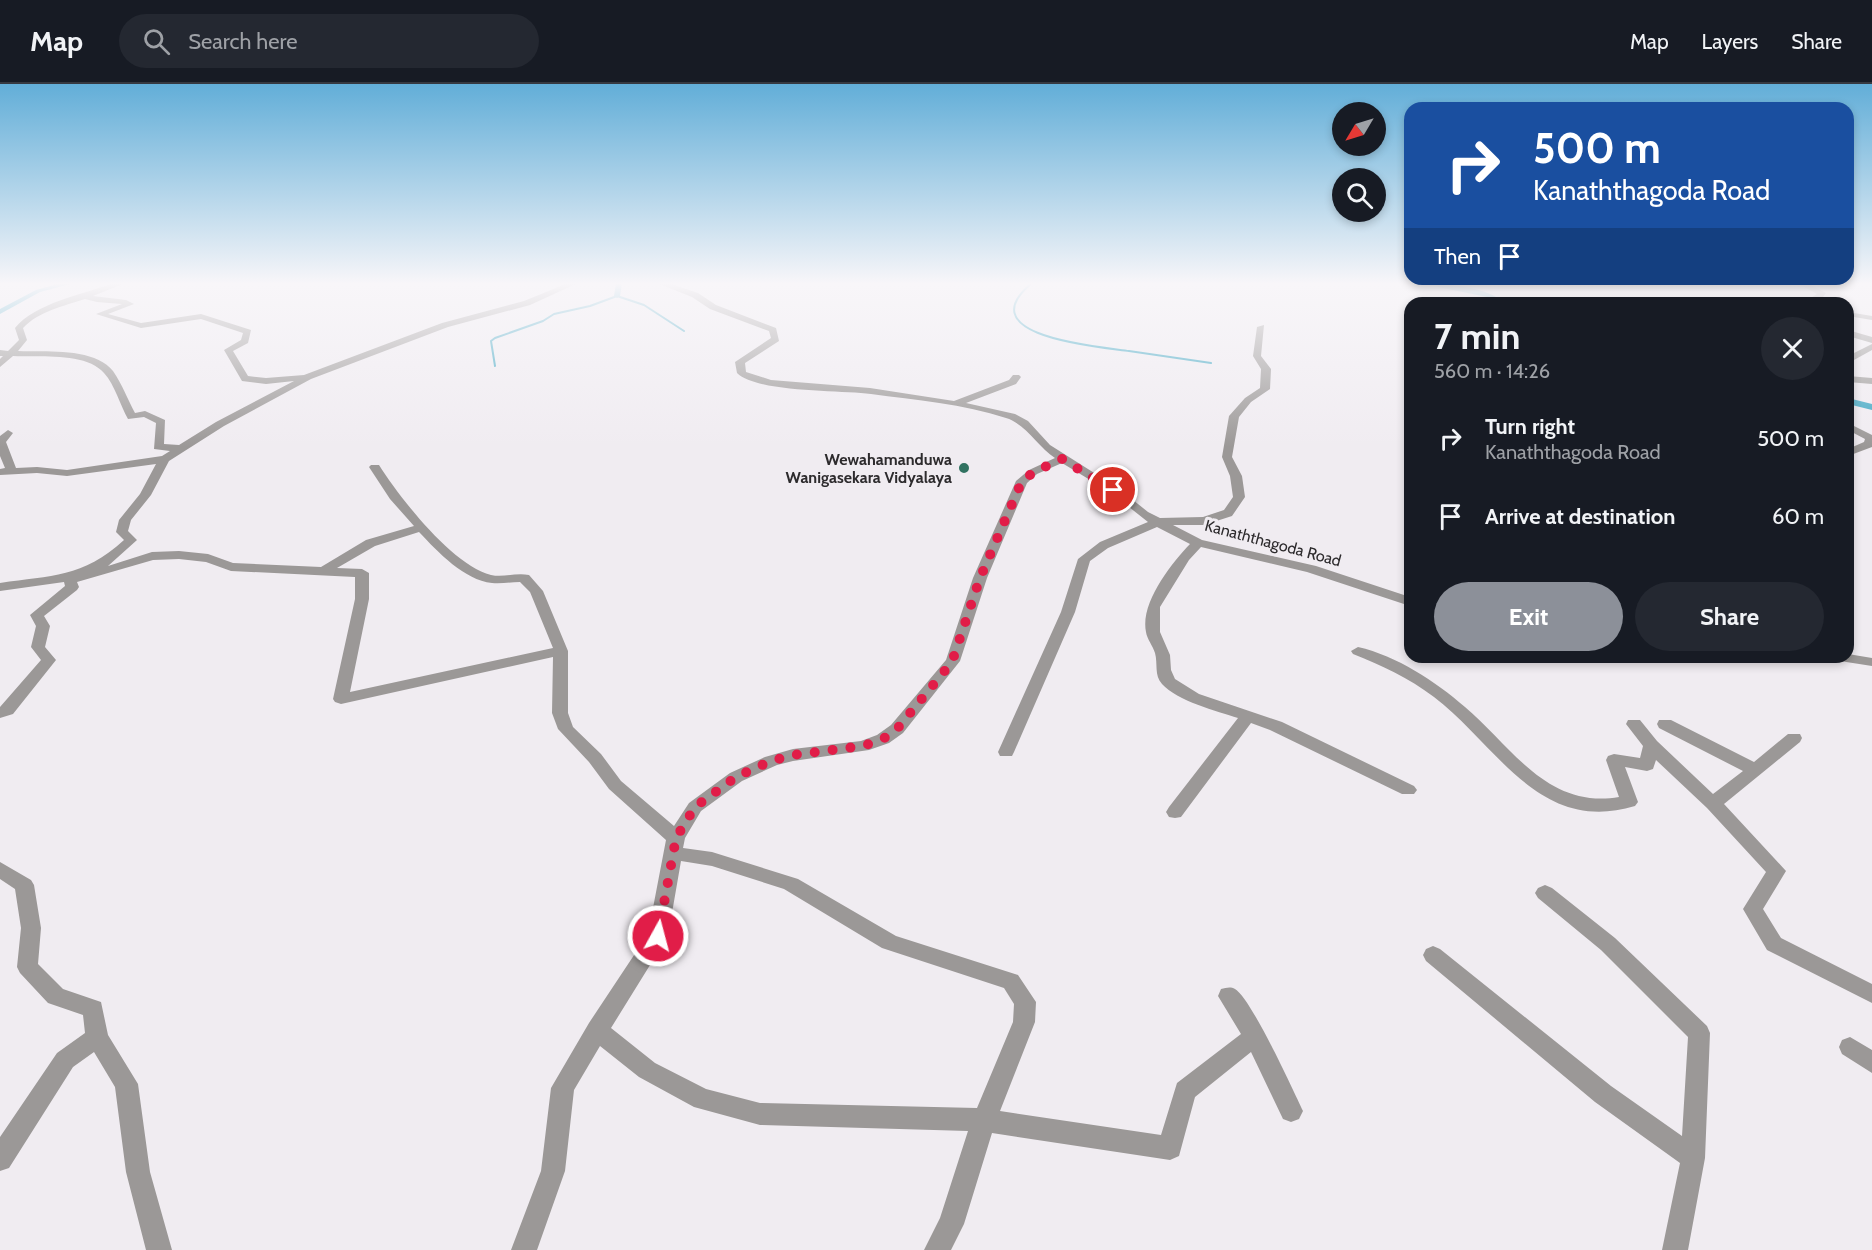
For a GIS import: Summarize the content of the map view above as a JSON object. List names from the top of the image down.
{
  "streets": {
    "street": ["Kanaththagoda Road"]
  },
  "places": ["Wewahamanduwa Wanigasekara Vidyalaya"],
  "north": "bottom left",
  "page": {
    "header": "Map",
    "search": "Search here",
    "nav": ["Map", "Layers", "Share"],
    "turn": ["500 m", "Kanaththagoda Road"],
    "then": "Then",
    "heading": ["7 min", "560 m · 14:26"],
    "list": [
      {
        "name": "Turn right",
        "note": "Kanaththagoda Road",
        "value": "500 m"
      },
      {
        "name": "Arrive at destination",
        "value": "60 m"
      }
    ],
    "buttons": ["Exit", "Share"]
  }
}
